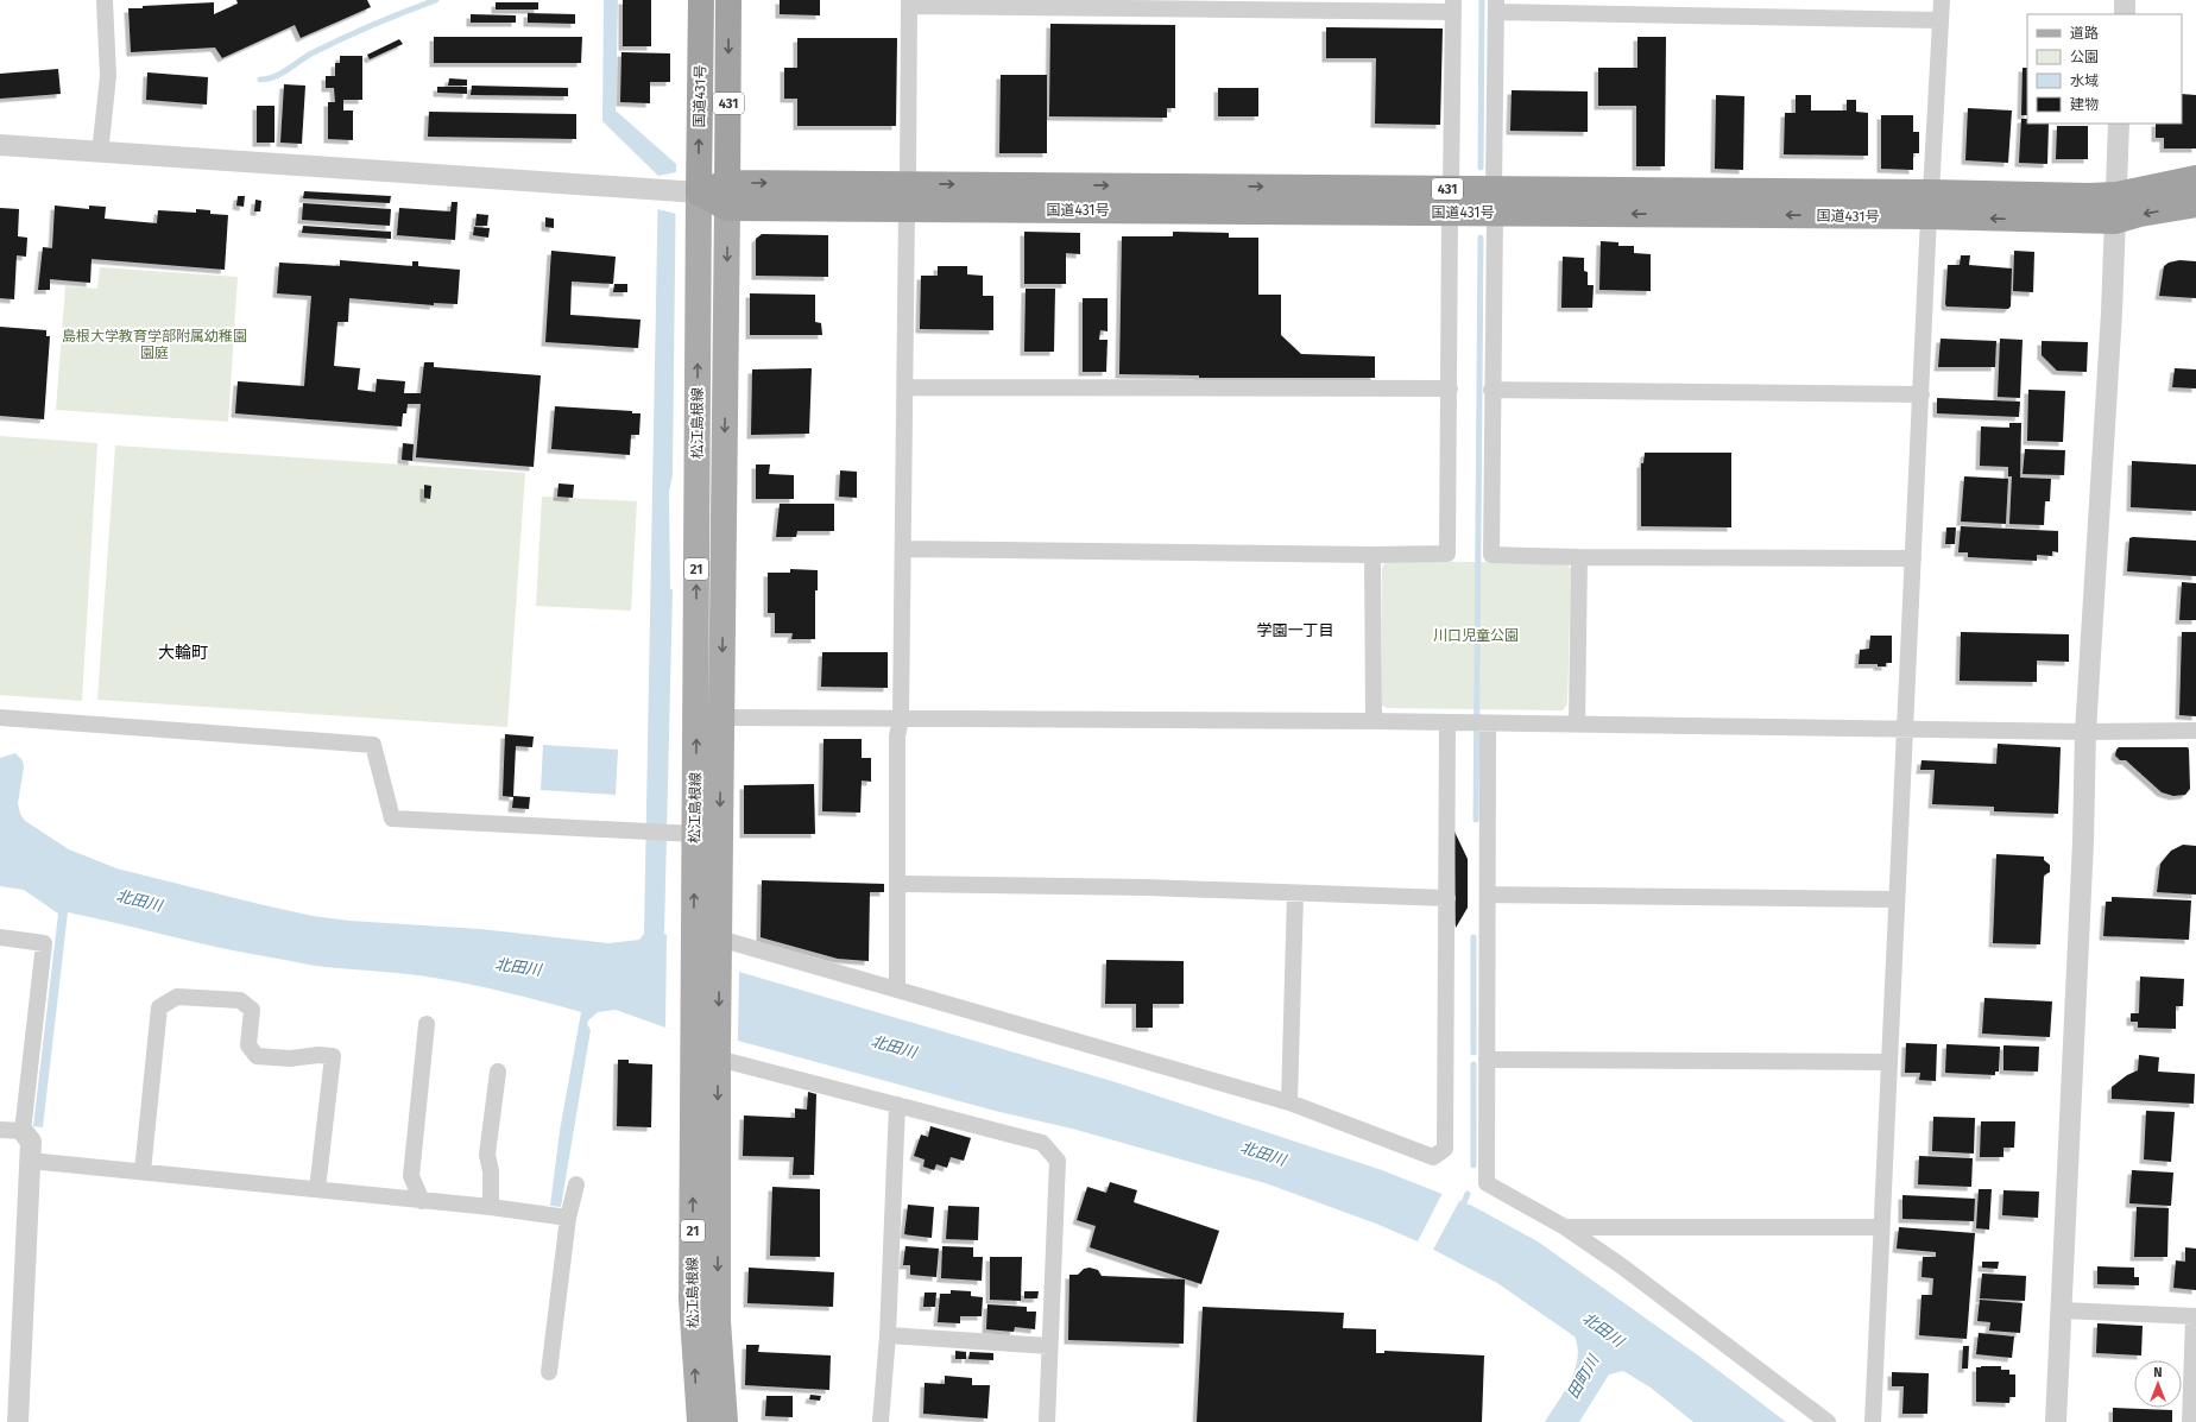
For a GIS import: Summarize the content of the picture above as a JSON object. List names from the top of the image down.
{
  "streets": {
    "highway": ["国道431号", "431"],
    "main road": ["松江島根線", "21"]
  },
  "crossings": [
    ["国道431号", "松江島根線"]
  ],
  "districts": ["学園一丁目", "大輪町"],
  "water": ["北田川", "田町川"],
  "parks": ["島根大学教育学部附属幼稚園 園庭", "川口児童公園"],
  "legend": [
    "道路",
    "公園",
    "水域",
    "建物"
  ],
  "north": "top"
}
